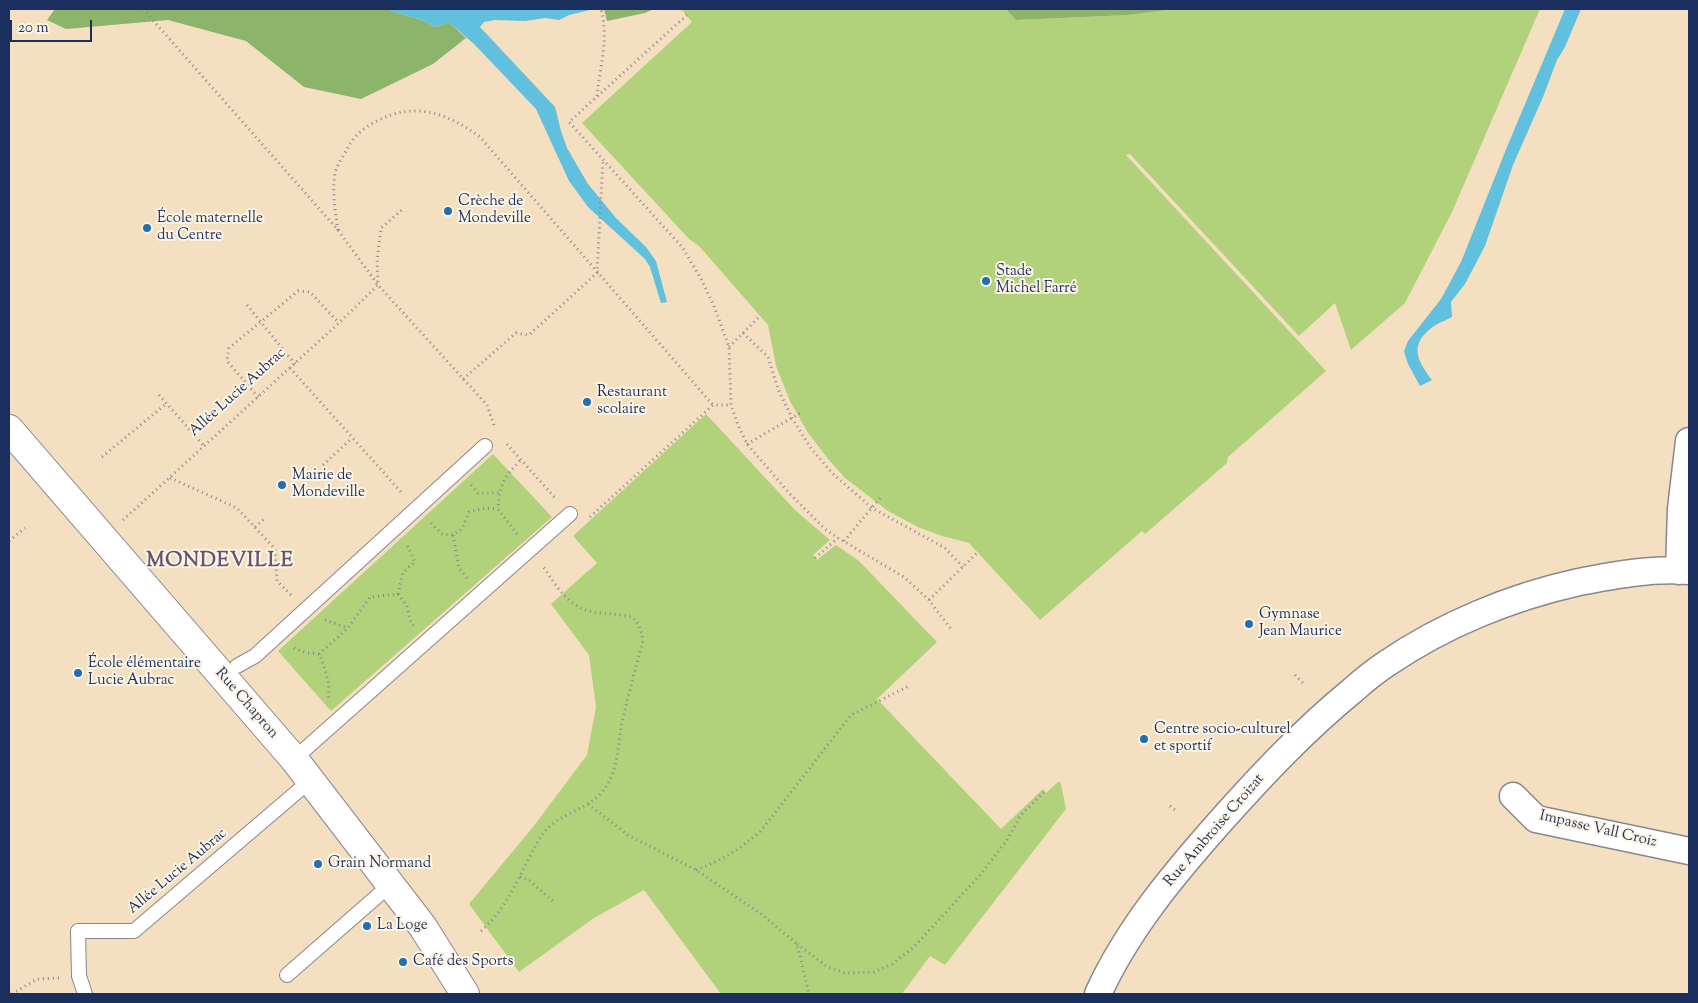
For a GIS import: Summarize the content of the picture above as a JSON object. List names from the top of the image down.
{
  "streets": {
    "street": ["Rue Chapron", "Impasse Vall Croiz", "Rue Ambroise Croizat"],
    "lane": ["Allée Lucie Aubrac"]
  },
  "crossings": [
    ["Allée Lucie Aubrac", "Rue Chapron"]
  ],
  "districts": ["MONDEVILLE"],
  "places": [
    "Crèche de Mondeville",
    "École maternelle du Centre",
    "Stade Michel Farré",
    "Restaurant scolaire",
    "Mairie de Mondeville",
    "Gymnase Jean Maurice",
    "École élémentaire Lucie Aubrac",
    "Centre socio-culturel et sportif",
    "Grain Normand",
    "La Loge",
    "Café des Sports"
  ],
  "scale_bar": "20 m"
}
